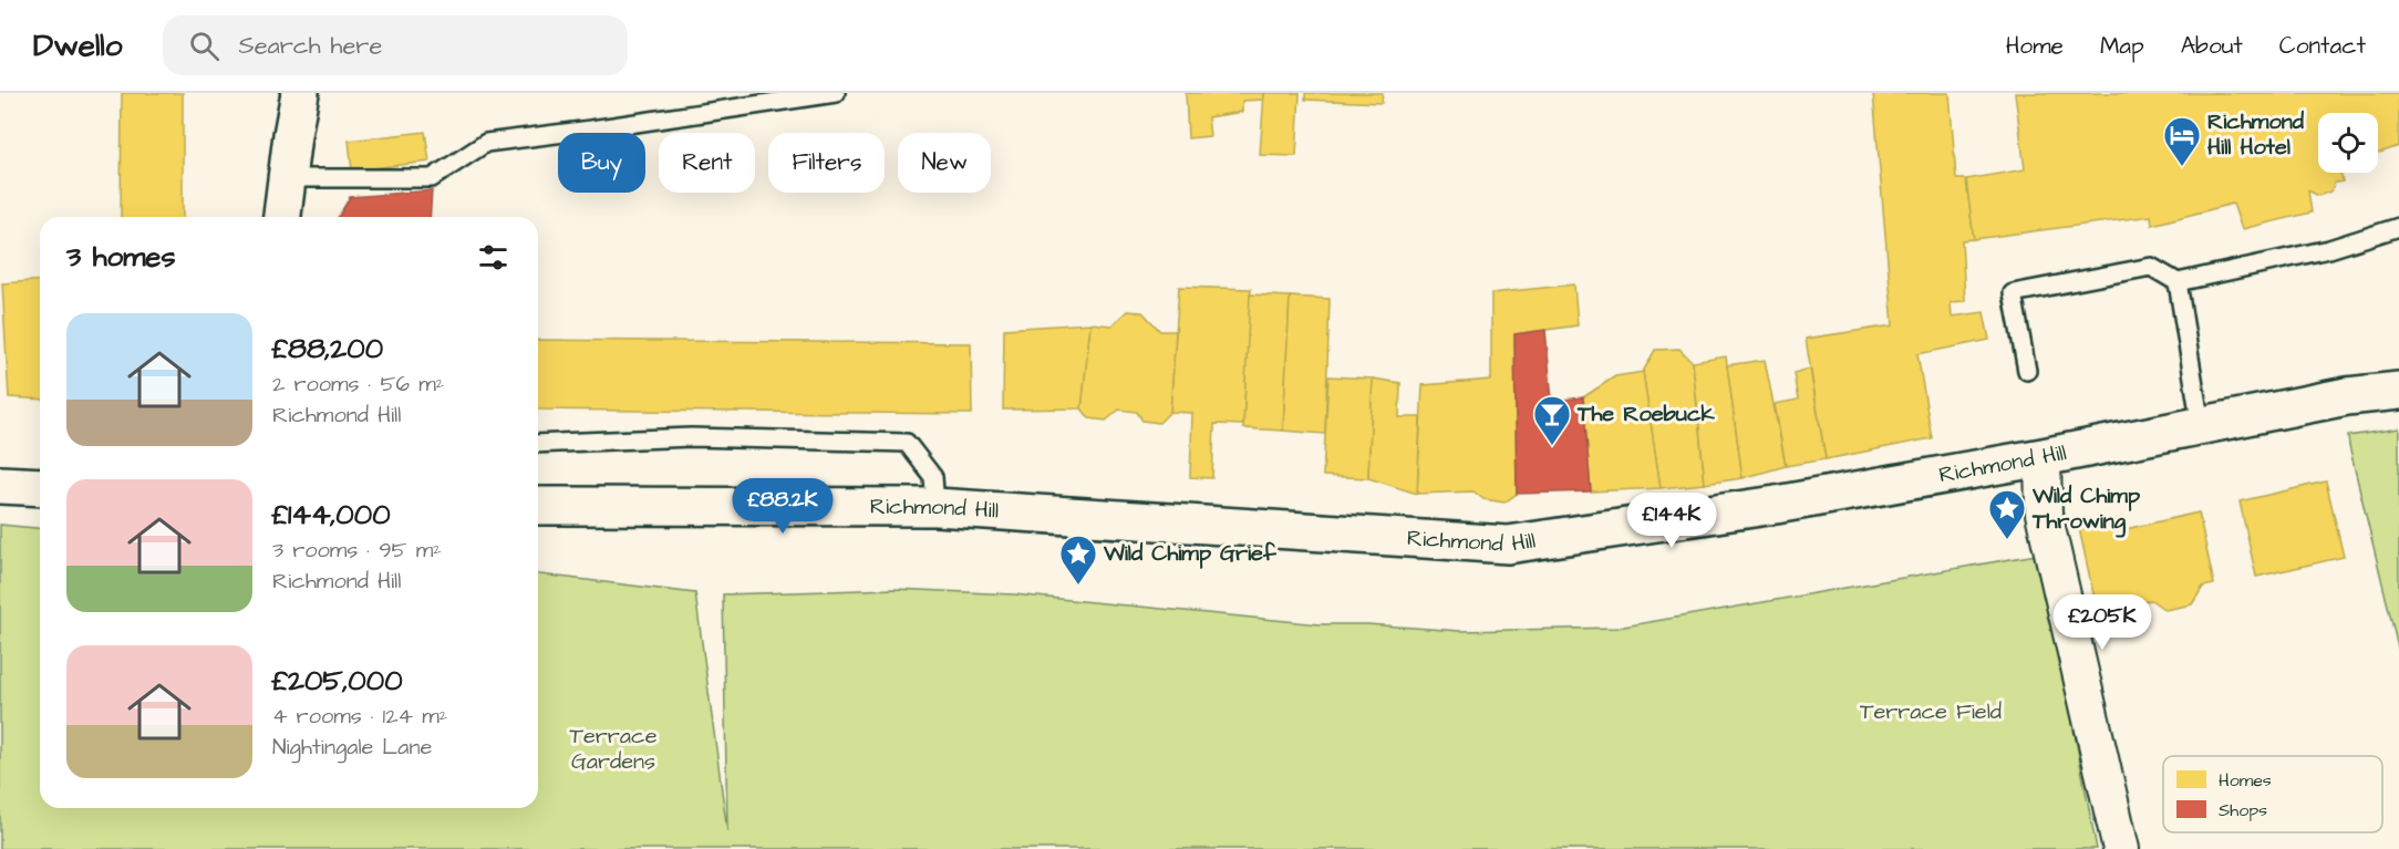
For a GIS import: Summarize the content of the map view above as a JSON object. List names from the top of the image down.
{
  "streets": {
    "main road": ["Richmond Hill"]
  },
  "parks": ["Terrace Field", "Terrace Gardens"],
  "places": {
    "hotel": ["Richmond Hill Hotel"],
    "bar": ["The Roebuck"],
    "place": ["Wild Chimp Throwing", "Wild Chimp Grief"]
  },
  "legend": ["Homes", "Shops"],
  "page": {
    "header": "Dwello",
    "search": "Search here",
    "nav": [
      "Home",
      "Map",
      "About",
      "Contact"
    ],
    "chip": [
      "Buy",
      "Rent",
      "Filters",
      "New"
    ],
    "heading": "3 homes",
    "list": [
      {
        "name": "£88,200",
        "note": "2 rooms · 56 m² · Richmond Hill"
      },
      {
        "name": "£144,000",
        "note": "3 rooms · 95 m² · Richmond Hill"
      },
      {
        "name": "£205,000",
        "note": "4 rooms · 124 m² · Nightingale Lane"
      }
    ],
    "price": ["£88.2K", "£144K", "£205K"]
  }
}
